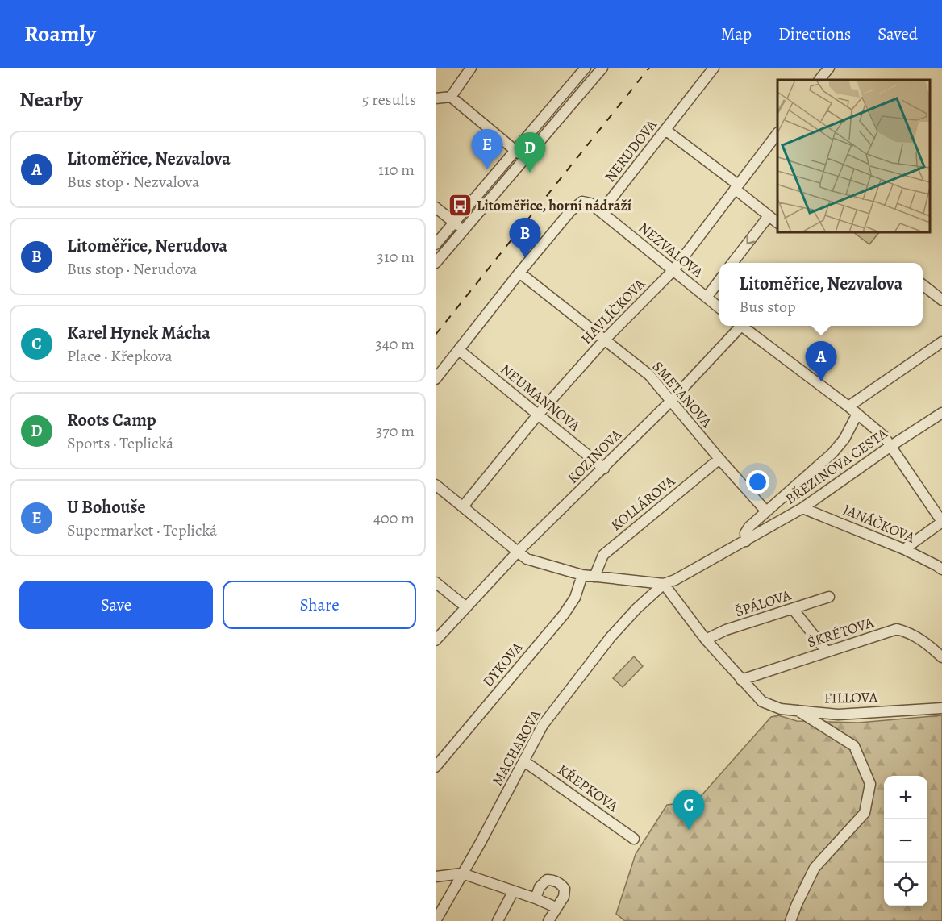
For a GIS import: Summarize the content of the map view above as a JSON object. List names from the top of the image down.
{
  "streets": {
    "street": [
      "NERUDOVA",
      "NEZVALOVA",
      "HAVLÍČKOVA",
      "SMETANOVA",
      "NEUMANNOVA",
      "KOZINOVA",
      "BŘEZINOVA CESTA",
      "KOLLÁROVA",
      "JANÁČKOVA",
      "ŠPÁLOVA",
      "ŠKRÉTOVA",
      "DYKOVA",
      "FILLOVA",
      "MACHAROVA",
      "KŘEPKOVA"
    ]
  },
  "crossings": [
    ["NERUDOVA", "NEZVALOVA"],
    ["NEZVALOVA", "HAVLÍČKOVA"],
    ["HAVLÍČKOVA", "SMETANOVA"],
    ["HAVLÍČKOVA", "NEUMANNOVA"],
    ["SMETANOVA", "KOZINOVA"],
    ["SMETANOVA", "KOLLÁROVA"],
    ["NEUMANNOVA", "KOZINOVA"],
    ["BŘEZINOVA CESTA", "JANÁČKOVA"],
    ["BŘEZINOVA CESTA", "MACHAROVA"],
    ["ŠKRÉTOVA", "FILLOVA"],
    ["MACHAROVA", "KŘEPKOVA"]
  ],
  "places": {
    "bus stop": ["Litoměřice, horní nádraží"]
  },
  "page": {
    "header": "Roamly",
    "nav": ["Map", "Directions", "Saved"],
    "heading": ["Nearby", "5 results"],
    "pins": [
      "E",
      "D",
      "B",
      "A",
      "C"
    ],
    "list": [
      {
        "mark": "A",
        "name": "Litoměřice, Nezvalova",
        "note": "Bus stop · Nezvalova",
        "value": "110 m"
      },
      {
        "mark": "B",
        "name": "Litoměřice, Nerudova",
        "note": "Bus stop · Nerudova",
        "value": "310 m"
      },
      {
        "mark": "C",
        "name": "Karel Hynek Mácha",
        "note": "Place · Křepkova",
        "value": "340 m"
      },
      {
        "mark": "D",
        "name": "Roots Camp",
        "note": "Sports · Teplická",
        "value": "370 m"
      },
      {
        "mark": "E",
        "name": "U Bohouše",
        "note": "Supermarket · Teplická",
        "value": "400 m"
      }
    ],
    "popup": ["Litoměřice, Nezvalova", "Bus stop"],
    "buttons": ["Save", "Share"],
    "map_buttons": ["+", "−"]
  }
}
